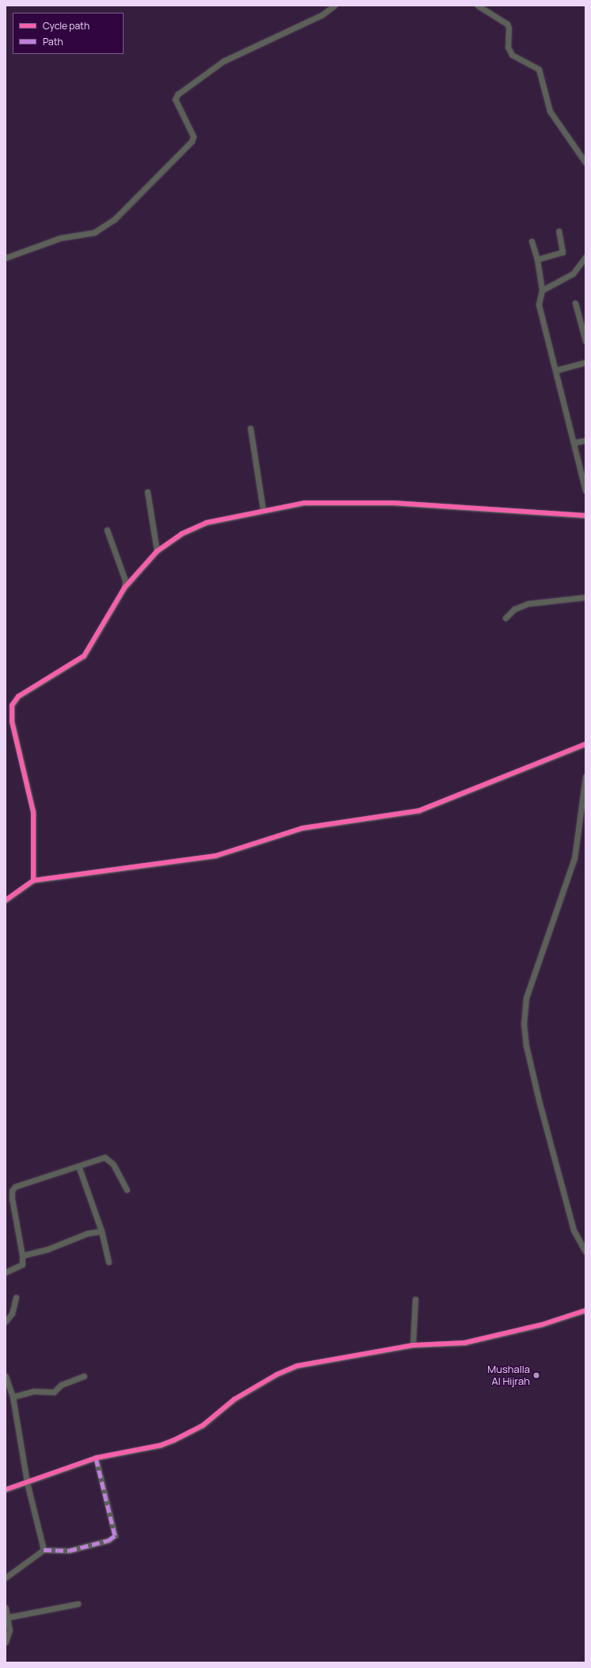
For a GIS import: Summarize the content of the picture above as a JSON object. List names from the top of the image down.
{
  "places": ["Mushalla Al Hijrah"],
  "legend": ["Cycle path", "Path"]
}
